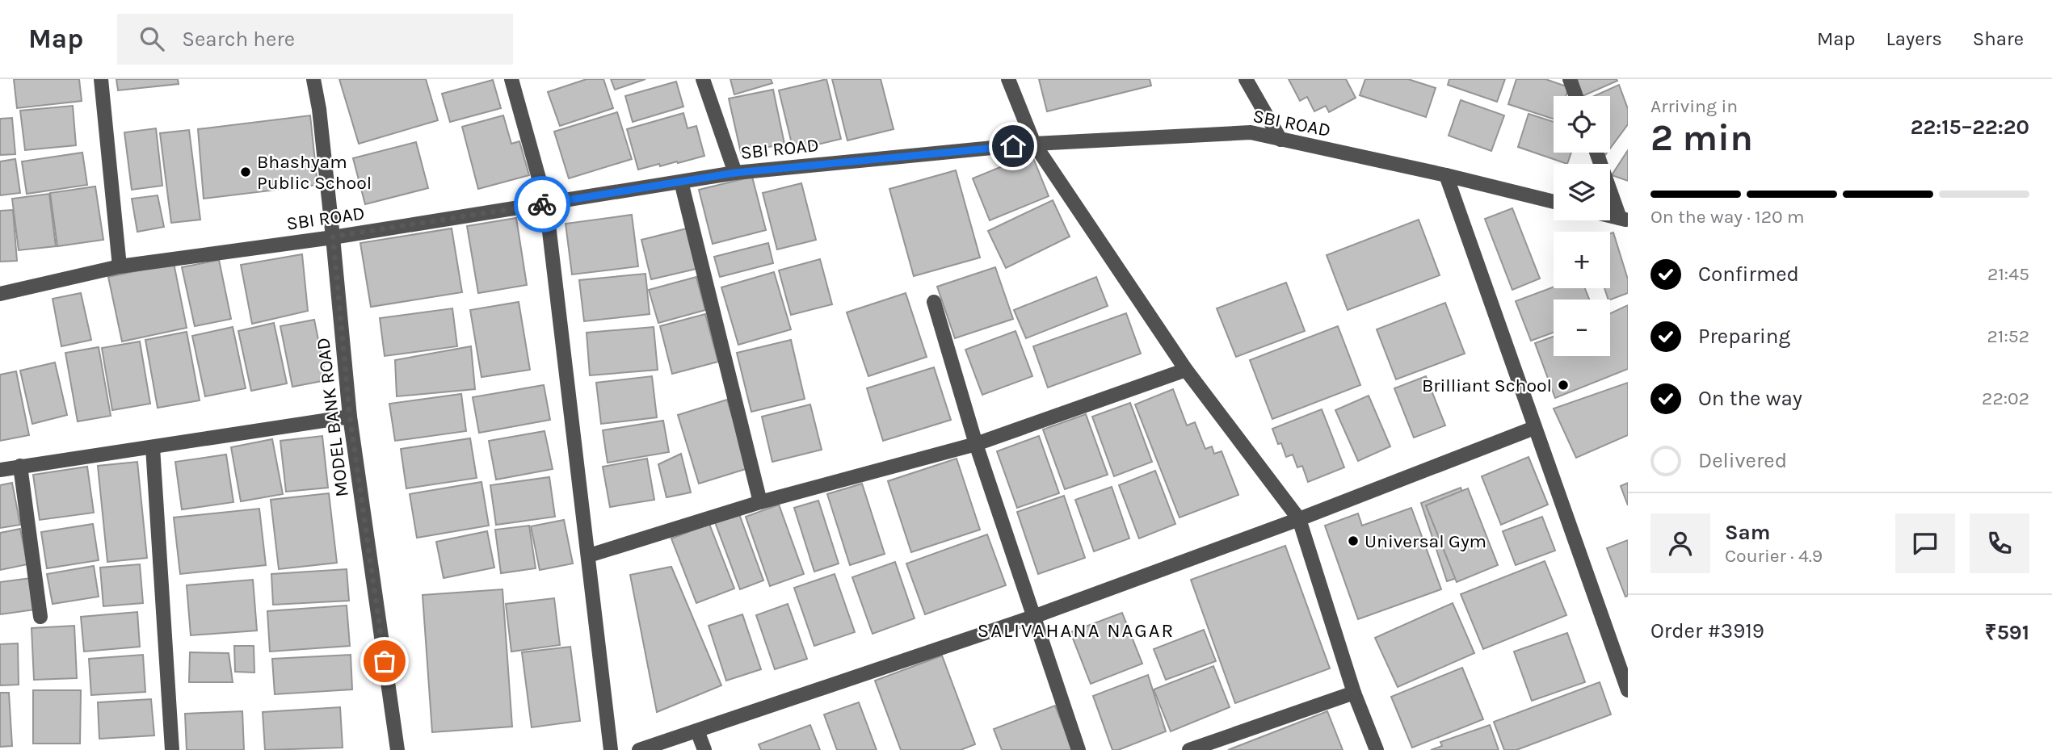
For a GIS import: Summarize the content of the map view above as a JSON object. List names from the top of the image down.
{
  "streets": {
    "street": ["SBI ROAD", "MODEL BANK ROAD"]
  },
  "crossings": [
    ["SBI ROAD", "MODEL BANK ROAD"]
  ],
  "districts": ["SALIVAHANA NAGAR"],
  "places": ["Bhashyam Public School", "Brilliant School", "Universal Gym"],
  "page": {
    "header": "Map",
    "search": "Search here",
    "nav": ["Map", "Layers", "Share"],
    "heading": ["2 min", "Arriving in", "22:15–22:20"],
    "panel": [
      "Sam",
      "Courier · 4.9",
      "Order #3919",
      "₹591"
    ],
    "map_buttons": ["+", "−"],
    "bar": "On the way · 120 m",
    "list": [
      ["Confirmed", "21:45"],
      ["Preparing", "21:52"],
      ["On the way", "22:02"],
      "Delivered"
    ]
  }
}
